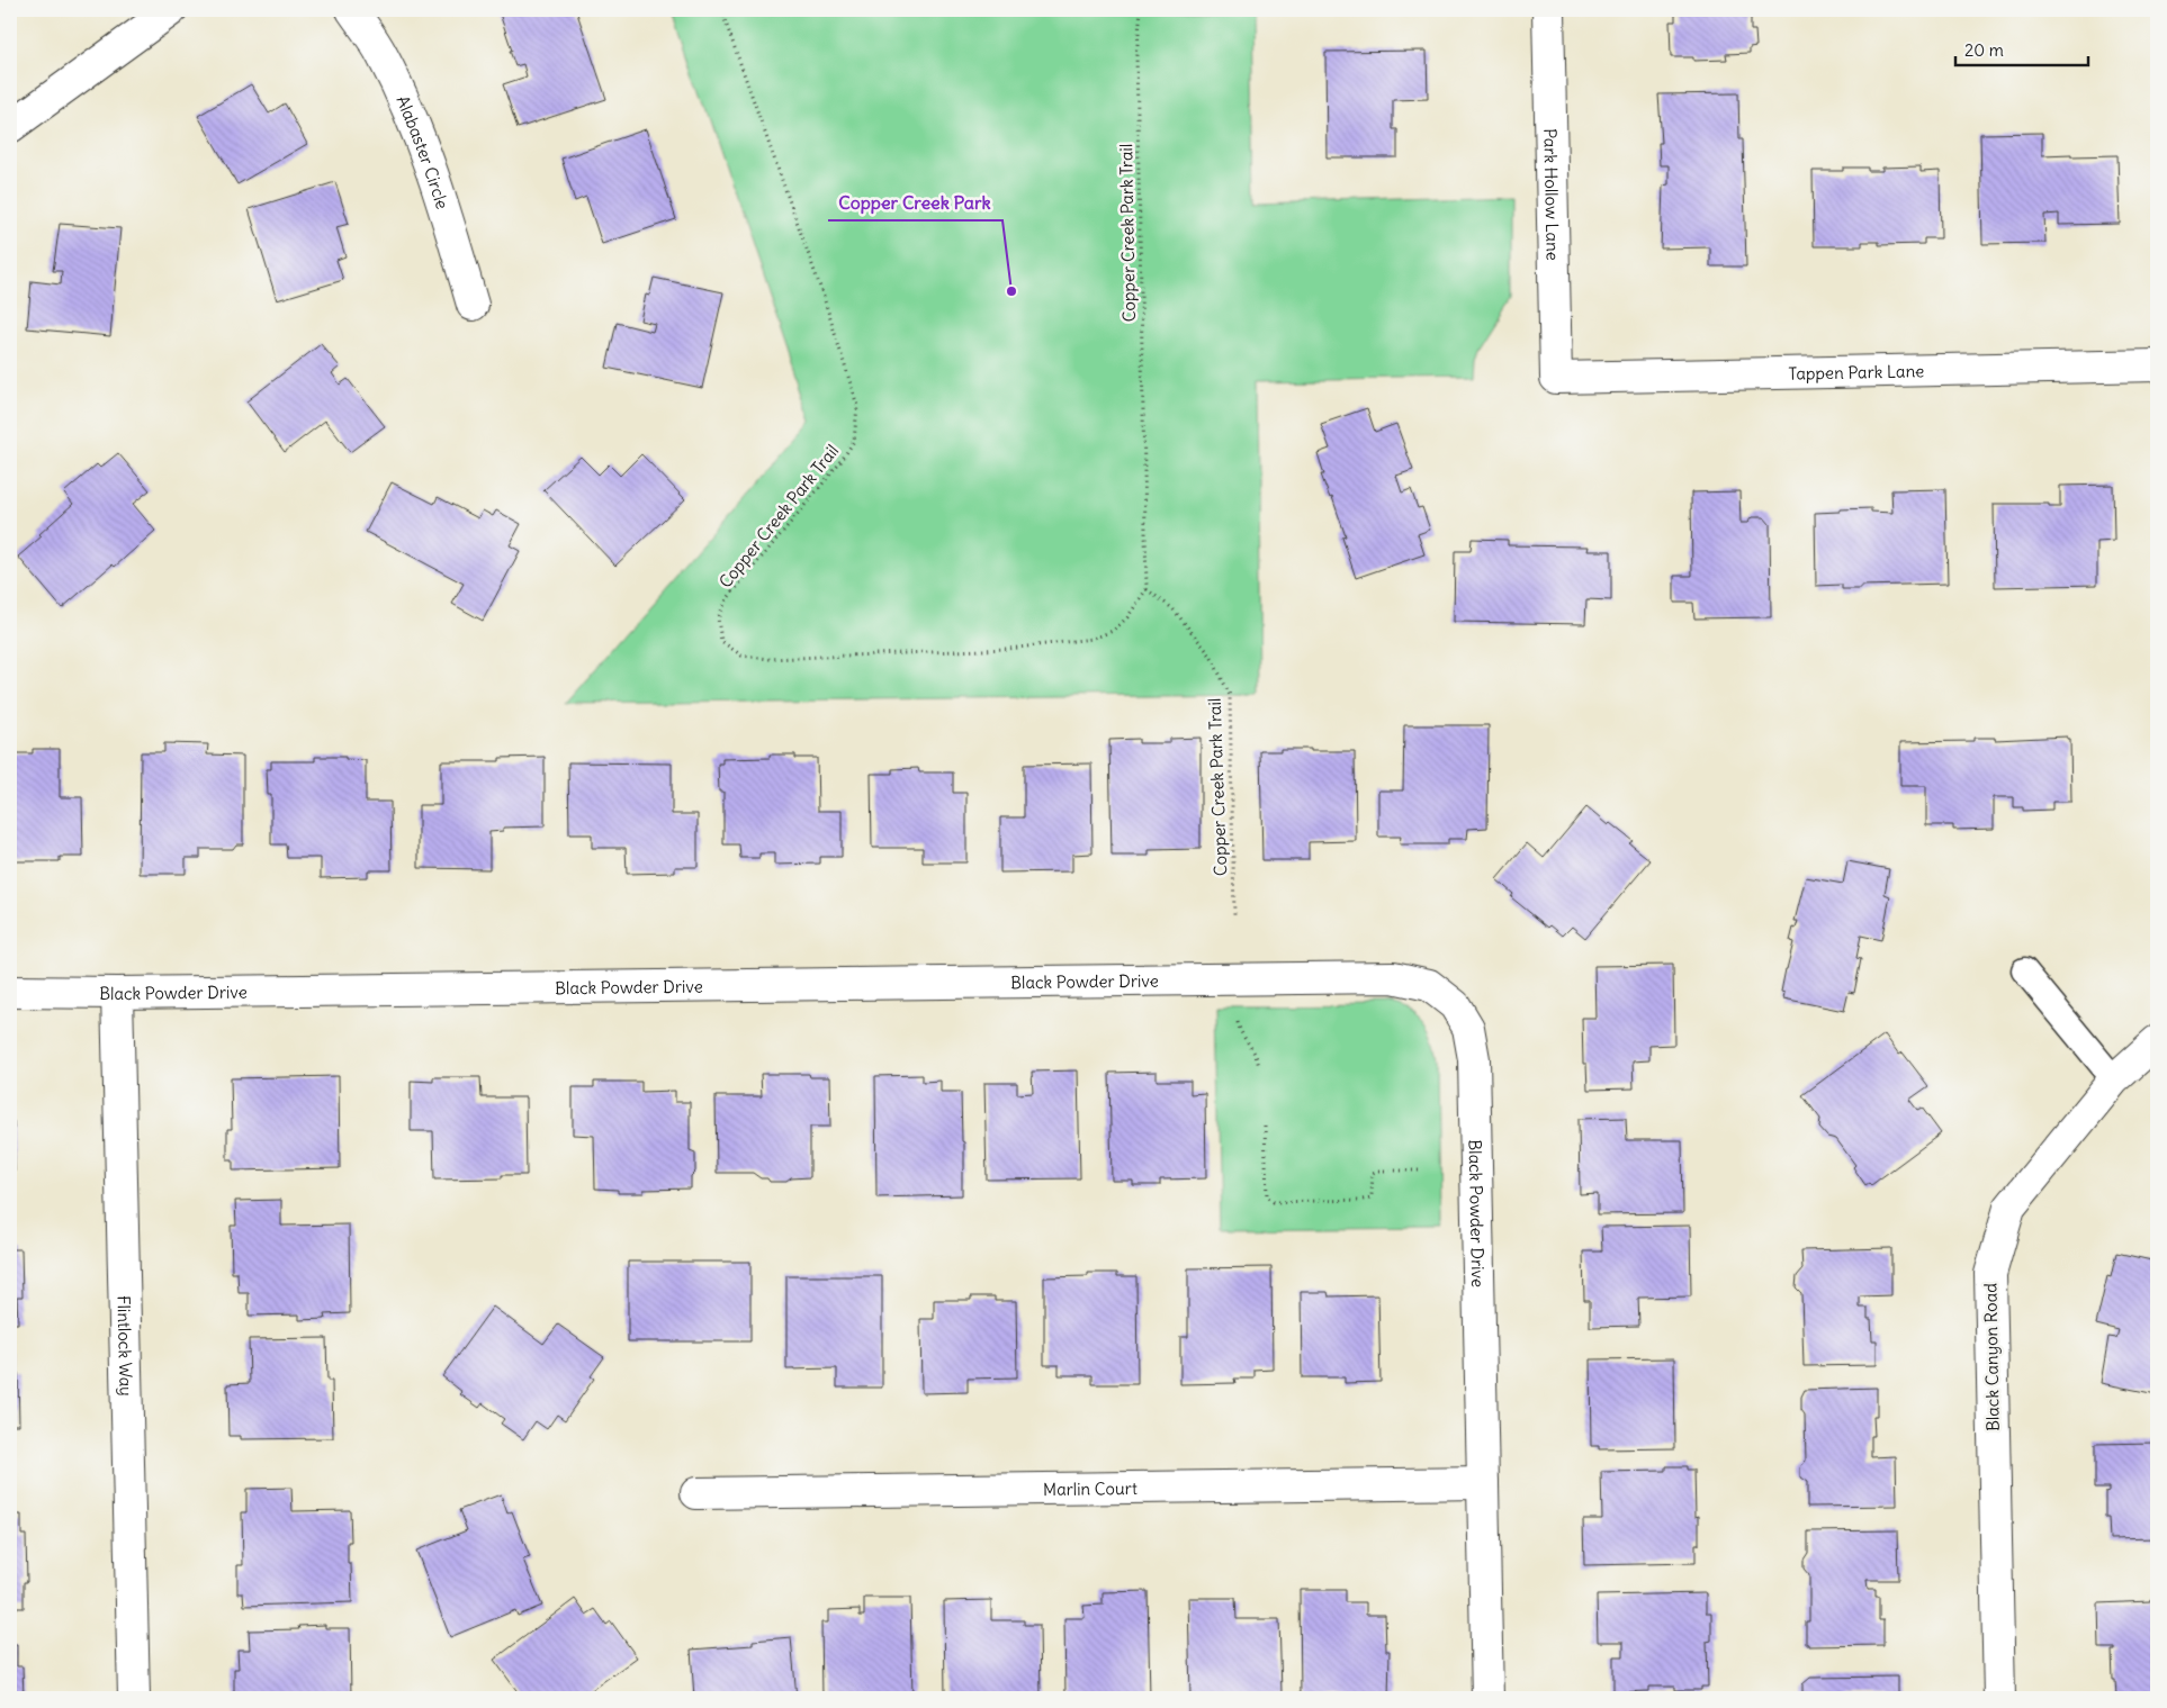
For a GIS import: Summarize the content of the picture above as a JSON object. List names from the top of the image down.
{
  "streets": {
    "street": [
      "Alabaster Circle",
      "Park Hollow Lane",
      "Tappen Park Lane",
      "Black Powder Drive",
      "Flintlock Way",
      "Black Canyon Road",
      "Marlin Court"
    ],
    "path": ["Copper Creek Park Trail"]
  },
  "crossings": [
    ["Park Hollow Lane", "Tappen Park Lane"],
    ["Black Powder Drive", "Flintlock Way"],
    ["Black Powder Drive", "Marlin Court"]
  ],
  "places": ["Copper Creek Park"],
  "scale_bar": "20 m"
}
